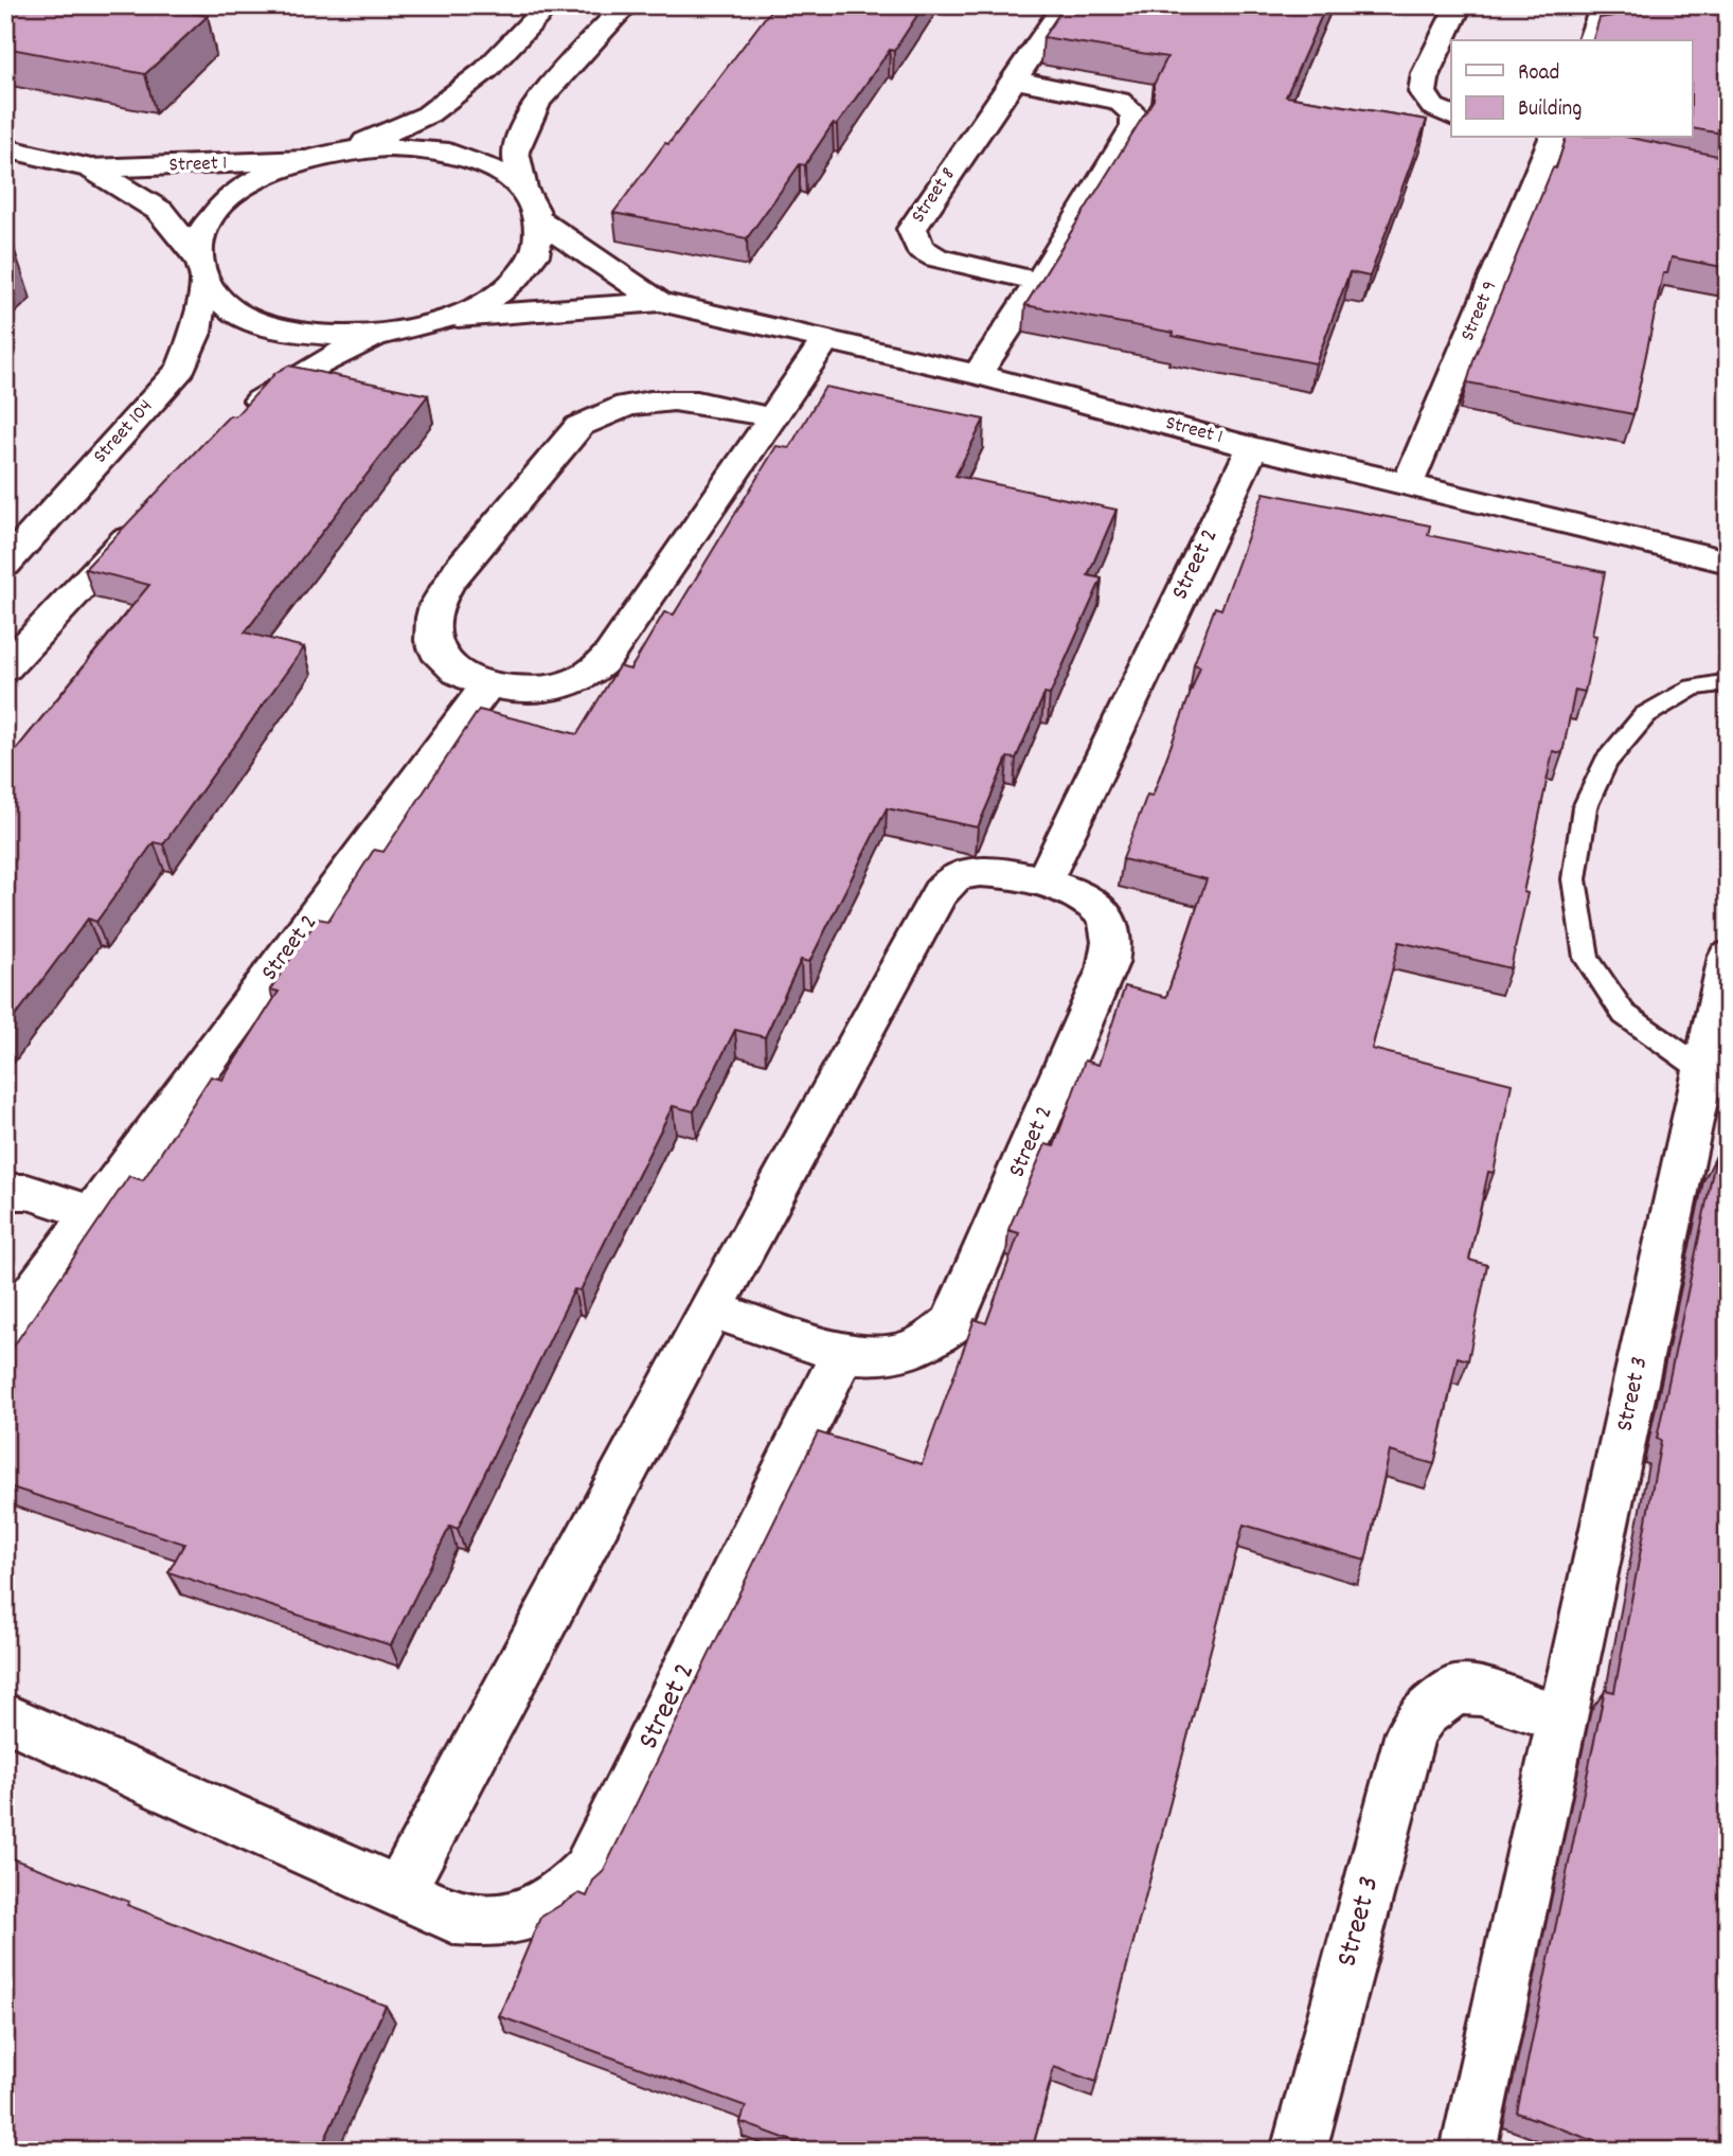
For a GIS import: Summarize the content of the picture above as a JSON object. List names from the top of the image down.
{
  "streets": {
    "street": [
      "Street 1",
      "Street 8",
      "Street 9",
      "Street 104",
      "Street 2",
      "Street 3"
    ]
  },
  "crossings": [
    ["Street 1", "Street 9"],
    ["Street 1", "Street 104"],
    ["Street 1", "Street 2"]
  ],
  "legend": ["Road", "Building"]
}
